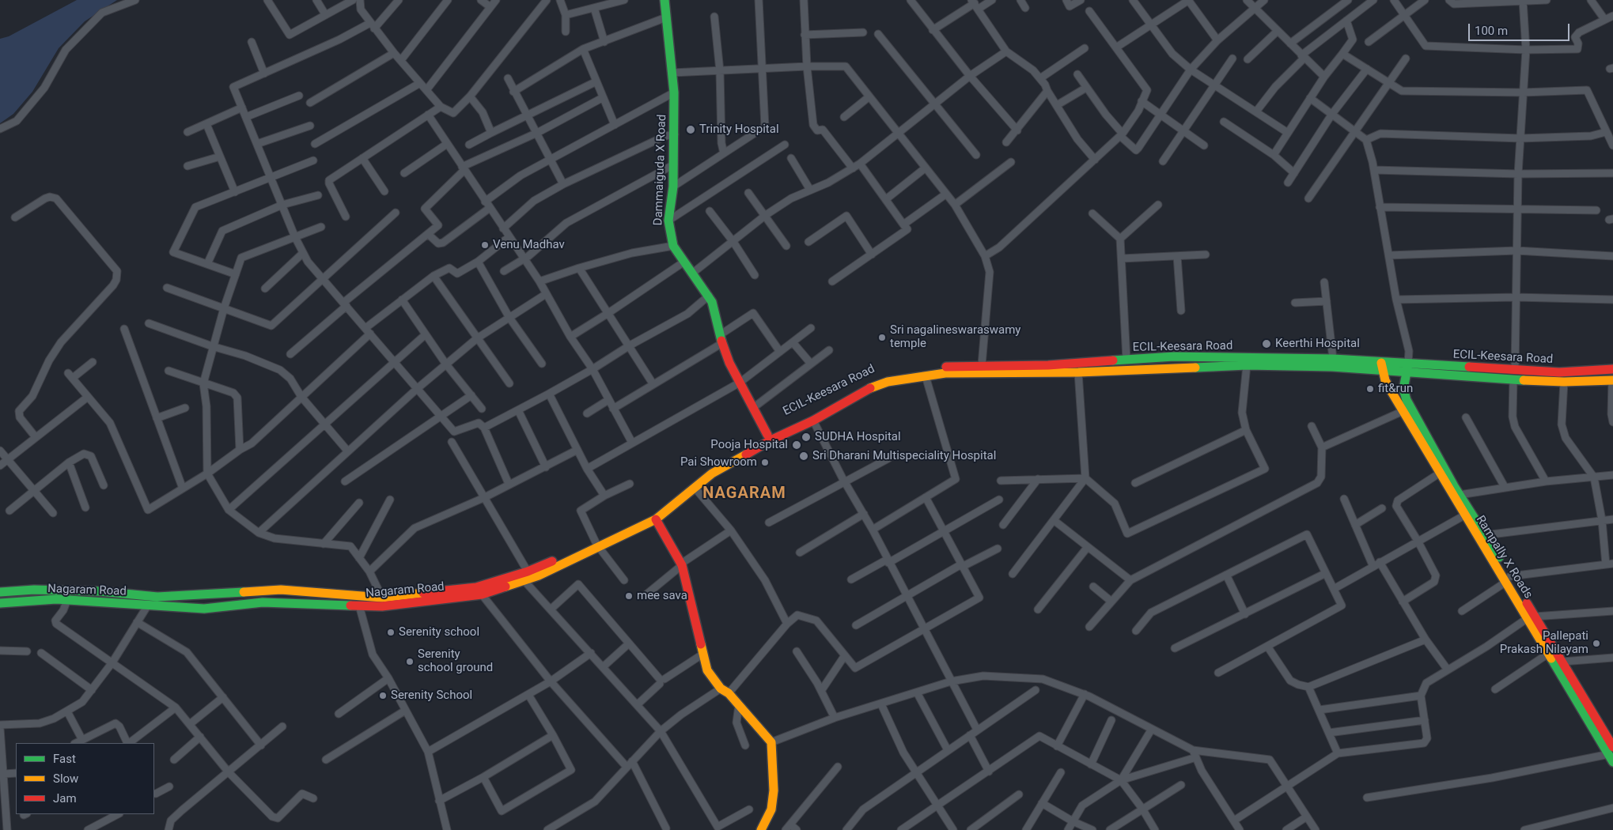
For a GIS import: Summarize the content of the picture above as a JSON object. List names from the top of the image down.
{
  "streets": {
    "main road": [
      "Dammaiguda X Road",
      "ECIL-Keesara Road",
      "Rampally X Roads",
      "Nagaram Road"
    ]
  },
  "crossings": [
    ["Dammaiguda X Road", "ECIL-Keesara Road"],
    ["Dammaiguda X Road", "Nagaram Road"],
    ["ECIL-Keesara Road", "Rampally X Roads"],
    ["ECIL-Keesara Road", "Nagaram Road"]
  ],
  "districts": ["NAGARAM"],
  "places": [
    "Trinity Hospital",
    "Venu Madhav",
    "Sri nagalineswaraswamy temple",
    "Keerthi Hospital",
    "fit&run",
    "SUDHA Hospital",
    "Pooja Hospital",
    "Sri Dharani Multispeciality Hospital",
    "Pai Showroom",
    "mee sava",
    "Serenity school",
    "Pallepati Prakash Nilayam",
    "Serenity school ground",
    "Serenity School"
  ],
  "legend": ["Fast", "Slow", "Jam"],
  "scale_bar": "100 m"
}
